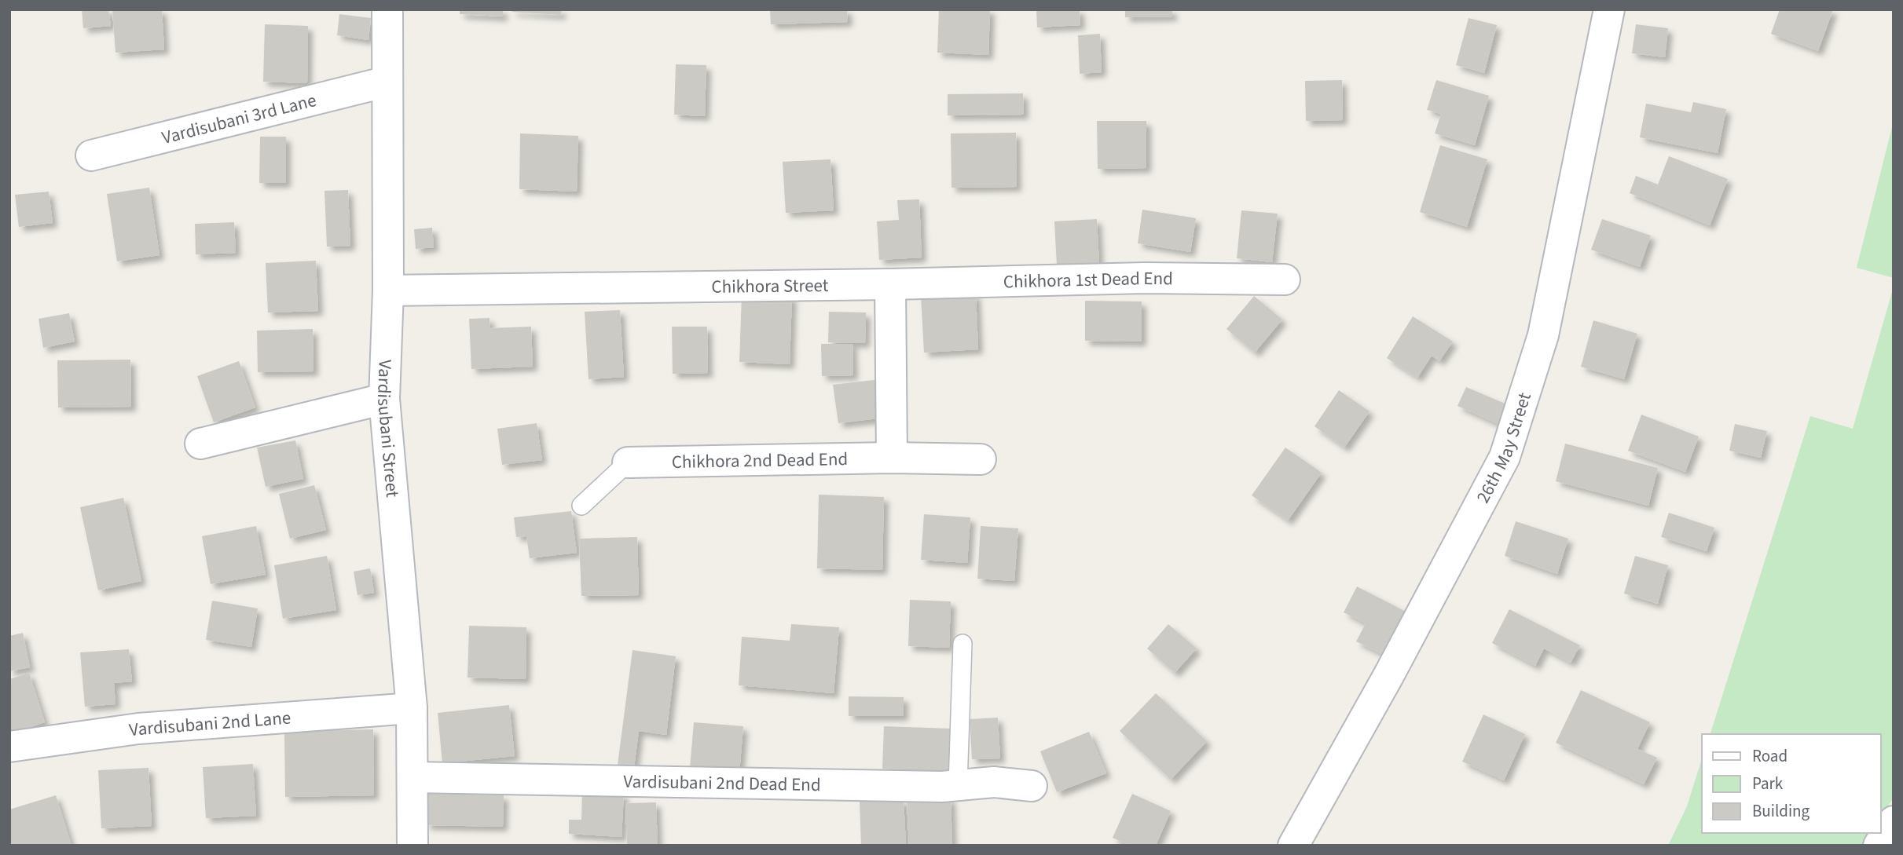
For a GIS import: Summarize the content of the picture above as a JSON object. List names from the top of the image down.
{
  "streets": {
    "street": [
      "Vardisubani 3rd Lane",
      "Chikhora 1st Dead End",
      "Chikhora Street",
      "Vardisubani Street",
      "26th May Street",
      "Chikhora 2nd Dead End",
      "Vardisubani 2nd Lane",
      "Vardisubani 2nd Dead End"
    ]
  },
  "crossings": [
    ["Vardisubani 3rd Lane", "Vardisubani Street"],
    ["Chikhora 1st Dead End", "Chikhora Street"],
    ["Chikhora Street", "Vardisubani Street"],
    ["Vardisubani Street", "Vardisubani 2nd Lane"],
    ["Vardisubani Street", "Vardisubani 2nd Dead End"]
  ],
  "legend": ["Road", "Park", "Building"]
}
